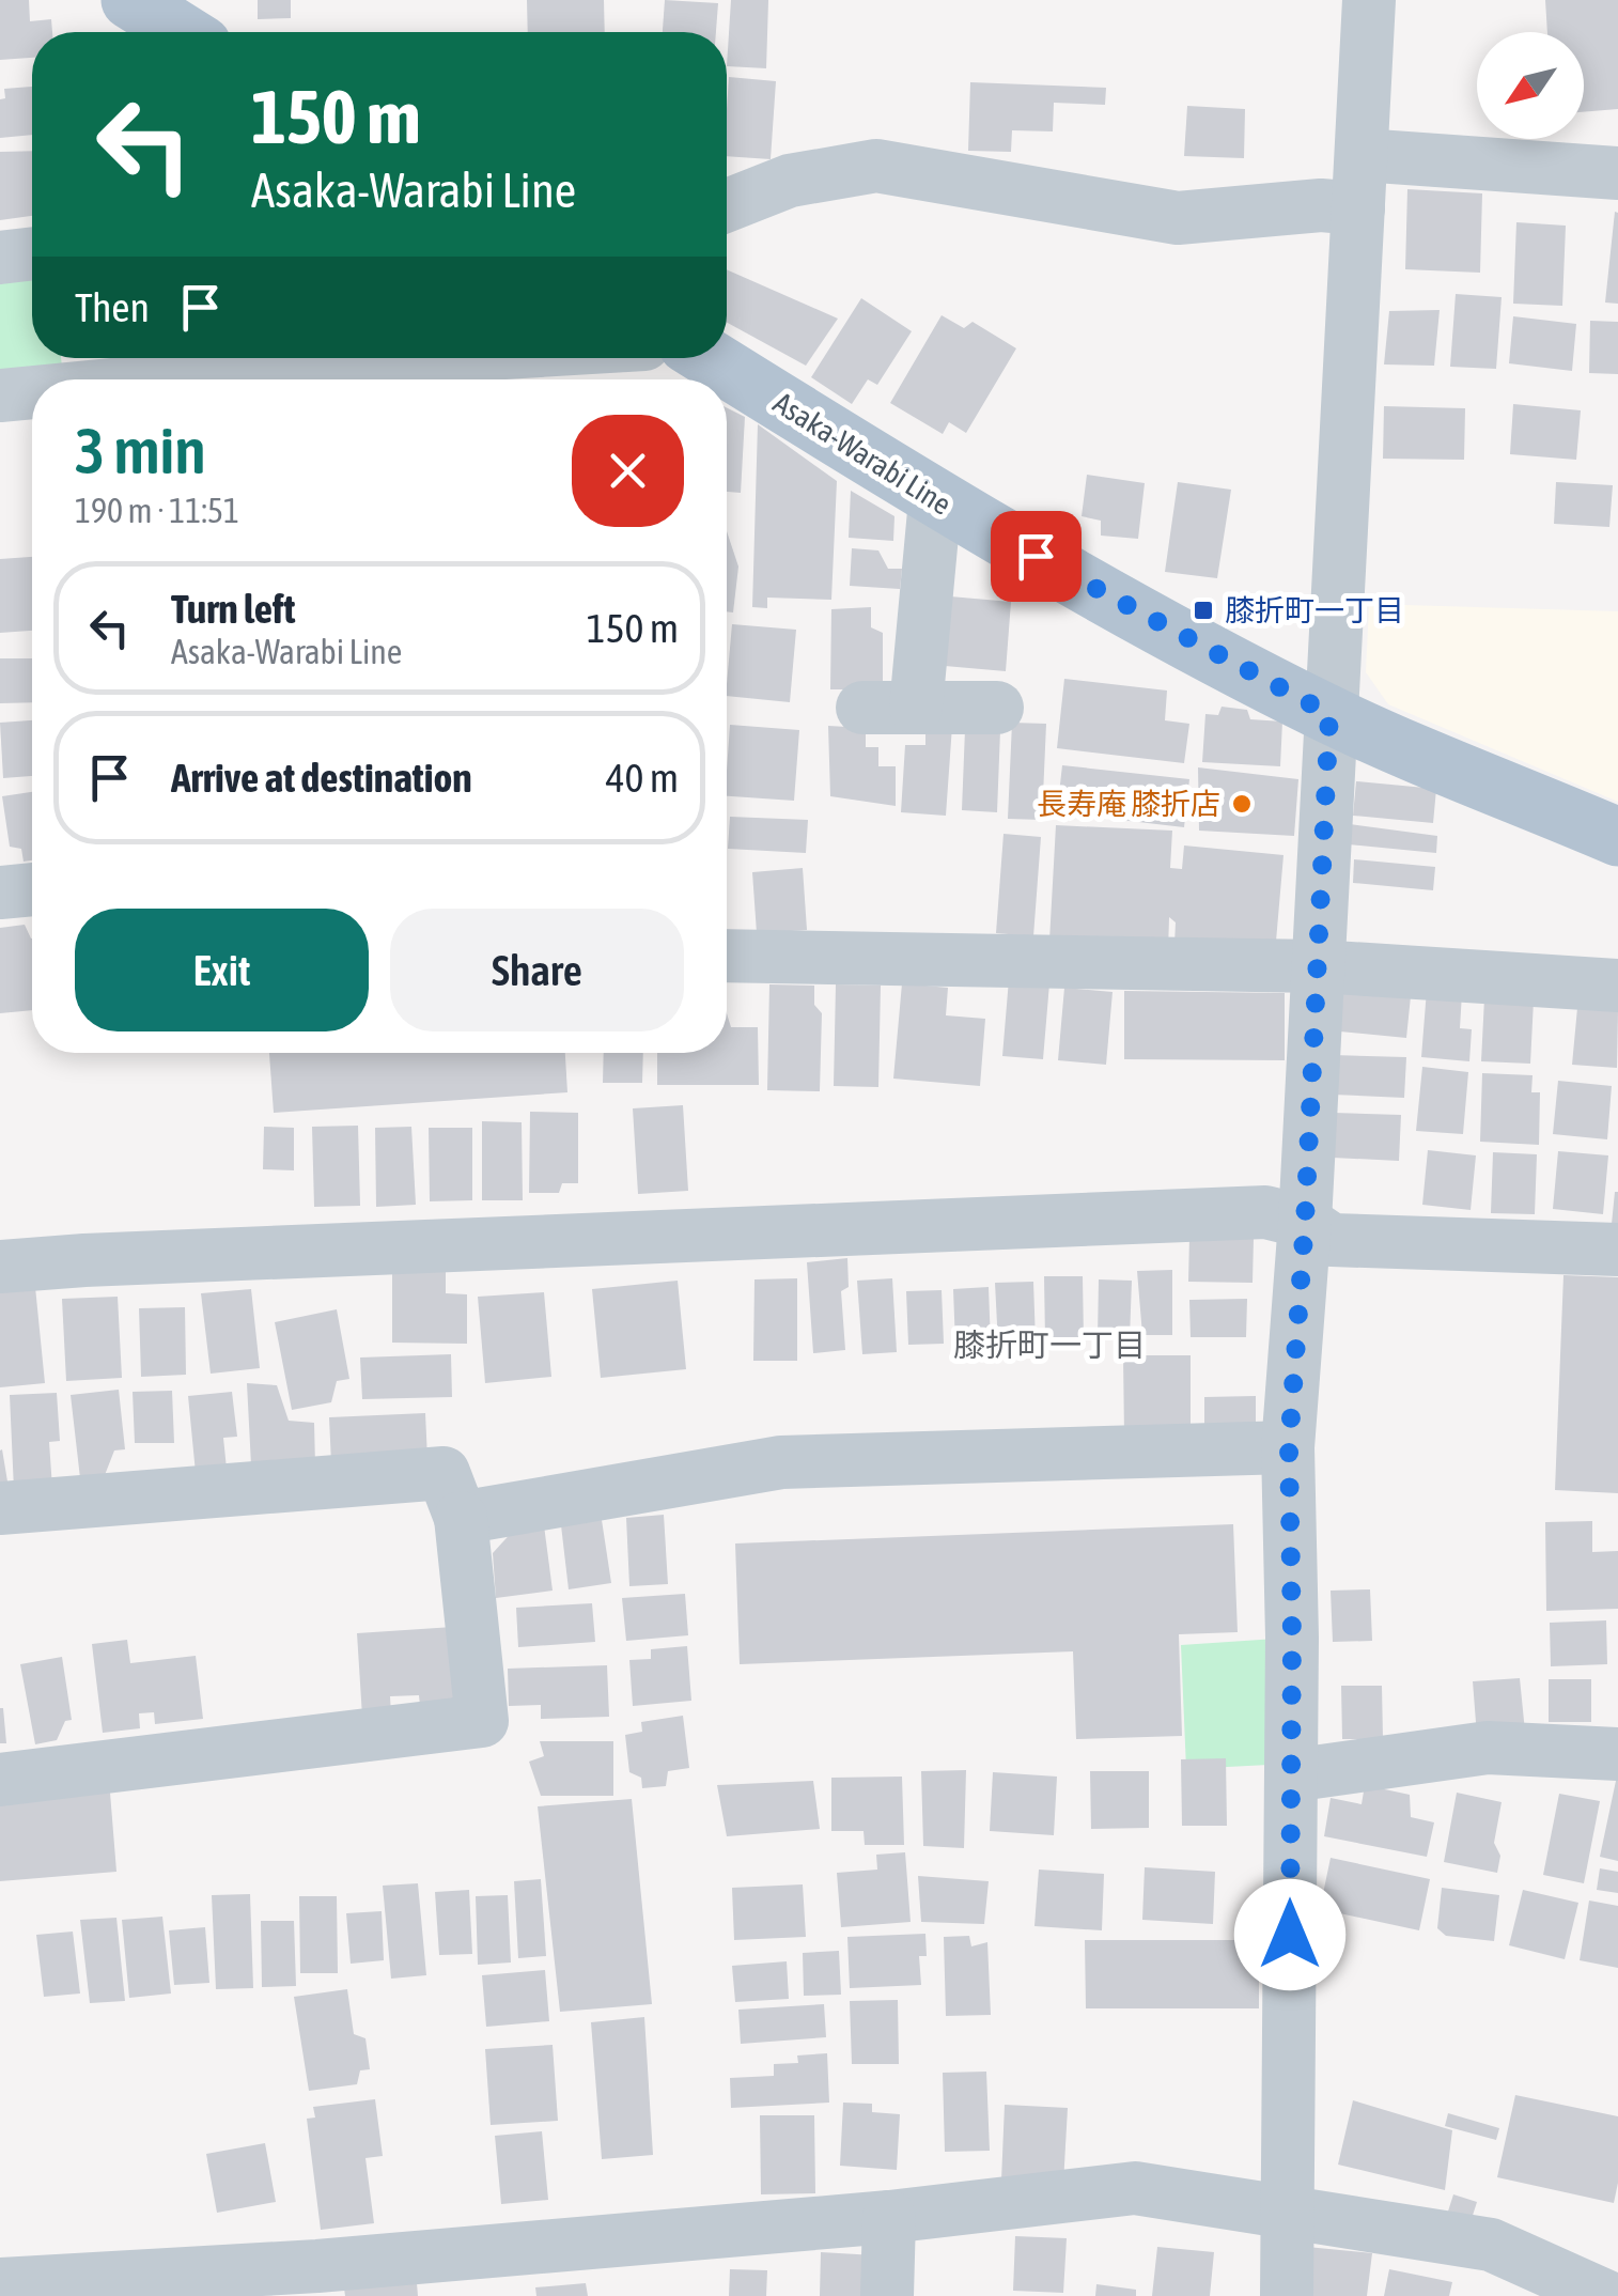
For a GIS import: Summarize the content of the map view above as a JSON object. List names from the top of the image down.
{
  "streets": {
    "main road": ["Asaka-Warabi Line"]
  },
  "districts": ["膝折町一丁目"],
  "places": {
    "transit": ["膝折町一丁目"],
    "other": ["長寿庵 膝折店"]
  },
  "north": "bottom left",
  "page": {
    "turn": ["150 m", "Asaka-Warabi Line"],
    "then": "Then",
    "heading": ["3 min", "190 m · 11:51"],
    "list": [
      {
        "name": "Turn left",
        "note": "Asaka-Warabi Line",
        "value": "150 m"
      },
      {
        "name": "Arrive at destination",
        "value": "40 m"
      }
    ],
    "buttons": ["Exit", "Share"]
  }
}
